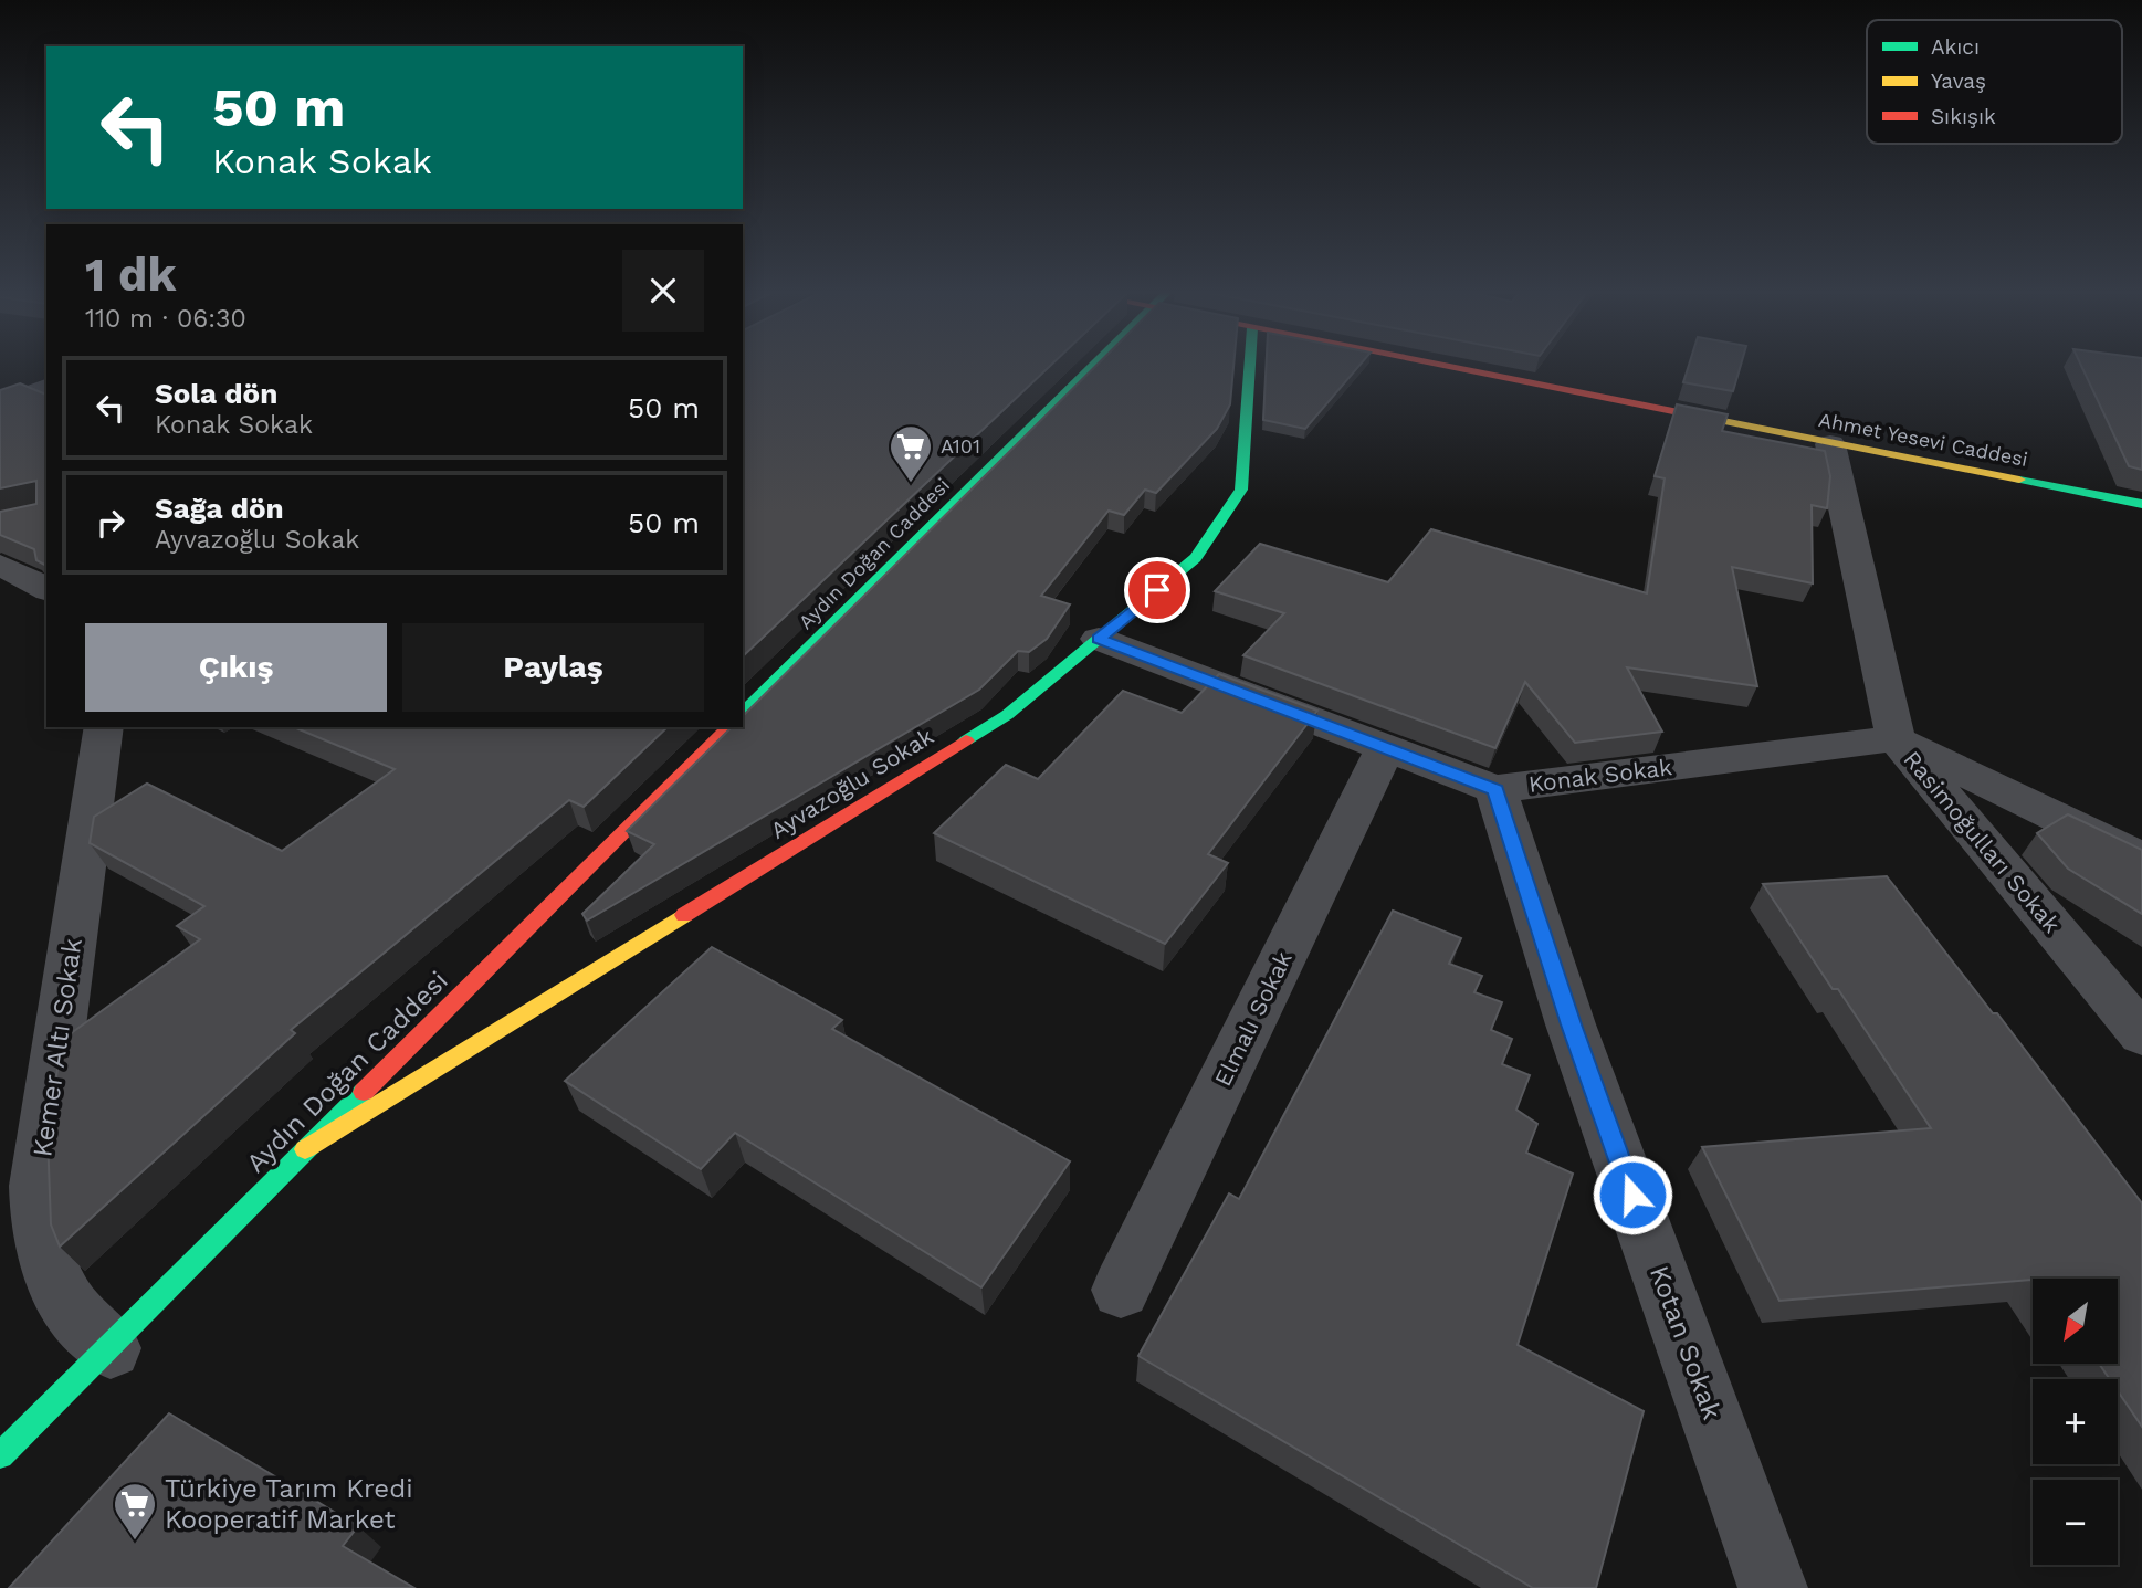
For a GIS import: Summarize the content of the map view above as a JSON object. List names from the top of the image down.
{
  "streets": {
    "street": [
      "Ahmet Yesevi Caddesi",
      "Aydın Doğan Caddesi",
      "Konak Sokak",
      "Ayvazoğlu Sokak",
      "Rasimoğulları Sokak",
      "Elmalı Sokak",
      "Kemer Altı Sokak",
      "Kotan Sokak"
    ]
  },
  "crossings": [
    ["Ahmet Yesevi Caddesi", "Rasimoğulları Sokak"],
    ["Aydın Doğan Caddesi", "Ayvazoğlu Sokak"],
    ["Aydın Doğan Caddesi", "Kemer Altı Sokak"],
    ["Konak Sokak", "Ayvazoğlu Sokak"],
    ["Konak Sokak", "Rasimoğulları Sokak"],
    ["Konak Sokak", "Elmalı Sokak"],
    ["Konak Sokak", "Kotan Sokak"]
  ],
  "places": {
    "supermarket": ["A101", "Türkiye Tarım Kredi Kooperatif Market"]
  },
  "legend": ["Akıcı", "Yavaş", "Sıkışık"],
  "north": "bottom left",
  "page": {
    "turn": ["50 m", "Konak Sokak"],
    "heading": ["1 dk", "110 m · 06:30"],
    "list": [
      {
        "name": "Sola dön",
        "note": "Konak Sokak",
        "value": "50 m"
      },
      {
        "name": "Sağa dön",
        "note": "Ayvazoğlu Sokak",
        "value": "50 m"
      }
    ],
    "buttons": ["Çıkış", "Paylaş"],
    "map_buttons": ["+", "−"]
  }
}
